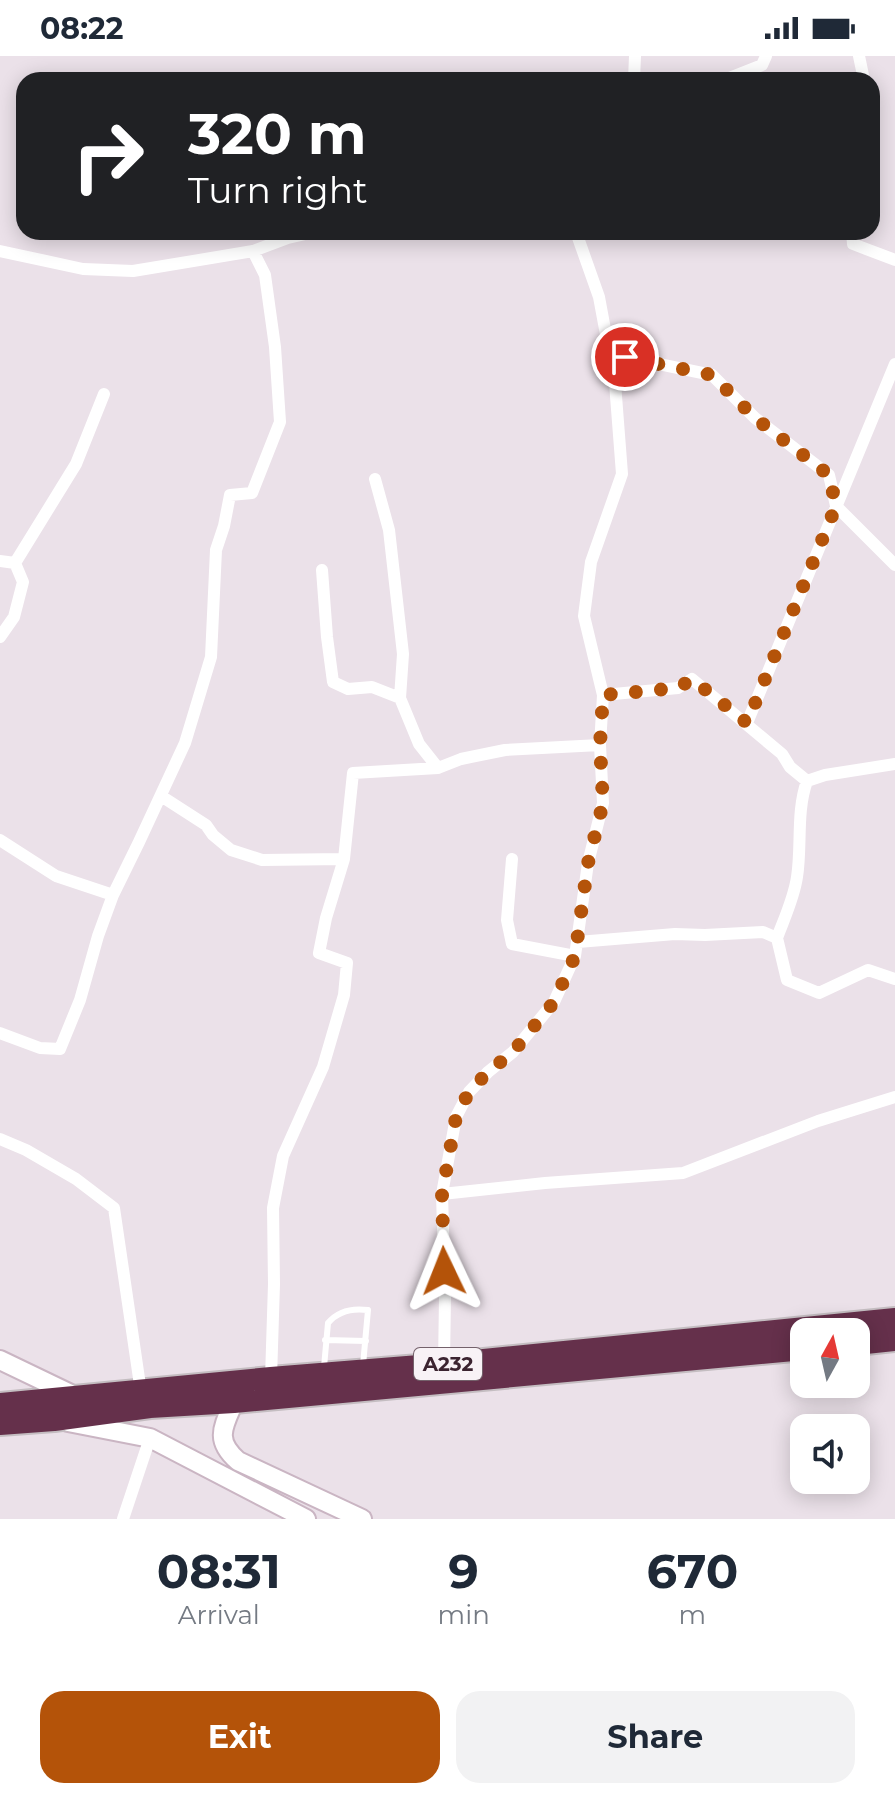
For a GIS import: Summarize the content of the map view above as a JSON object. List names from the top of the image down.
{
  "streets": {
    "highway": ["A232"]
  },
  "north": "top",
  "page": {
    "status": "08:22",
    "turn": ["320 m", "Turn right"],
    "eta": [
      "08:31",
      "Arrival",
      "9",
      "min",
      "670",
      "m"
    ],
    "buttons": ["Exit", "Share"]
  }
}
